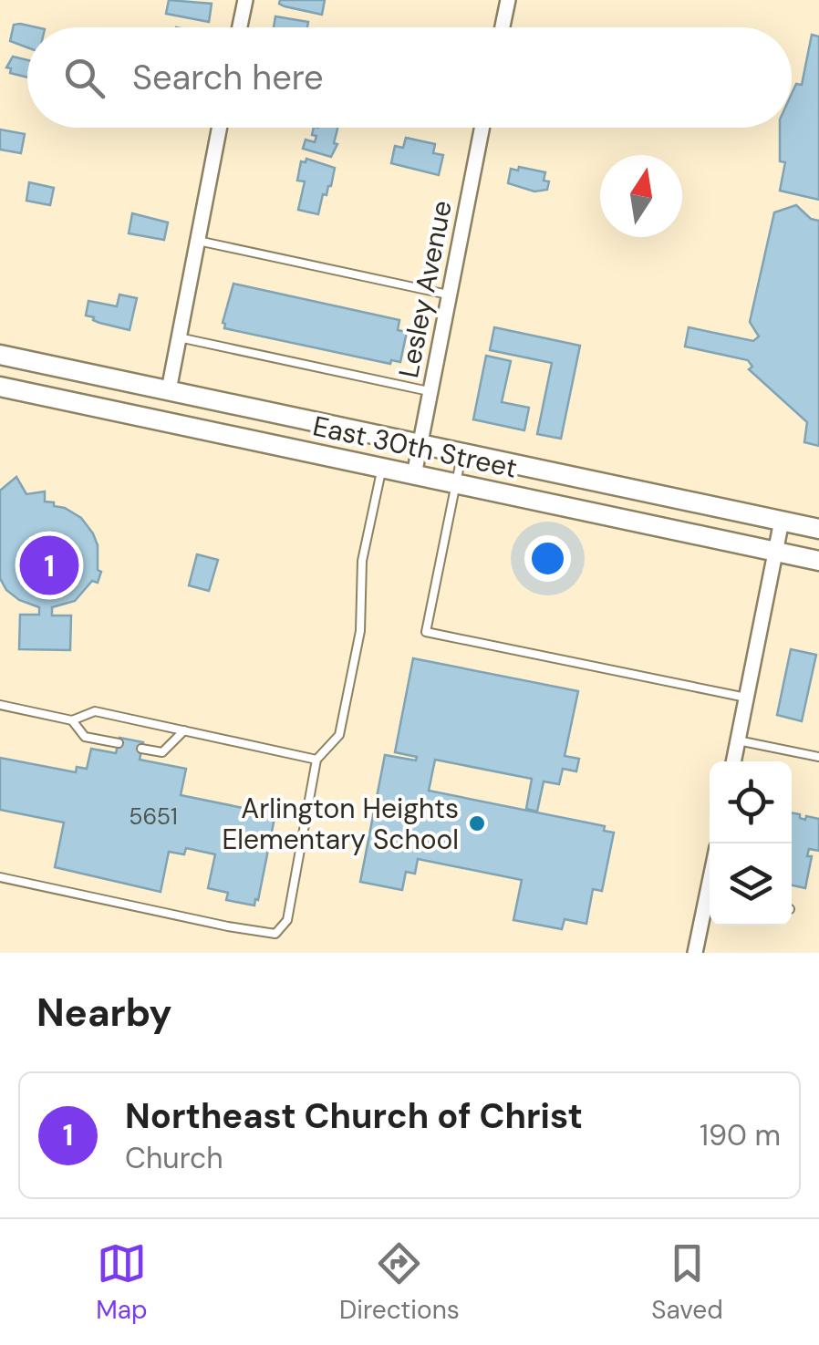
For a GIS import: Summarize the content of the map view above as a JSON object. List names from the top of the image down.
{
  "streets": {
    "main road": ["East 30th Street"],
    "street": ["Lesley Avenue"]
  },
  "crossings": [
    ["Lesley Avenue", "East 30th Street"]
  ],
  "places": ["Arlington Heights Elementary School"],
  "house_numbers": ["5651"],
  "north": "top",
  "page": {
    "search": "Search here",
    "pins": "1",
    "heading": "Nearby",
    "list": [
      {
        "mark": "1",
        "name": "Northeast Church of Christ",
        "note": "Church",
        "value": "190 m"
      }
    ],
    "nav": ["Map", "Directions", "Saved"]
  }
}
